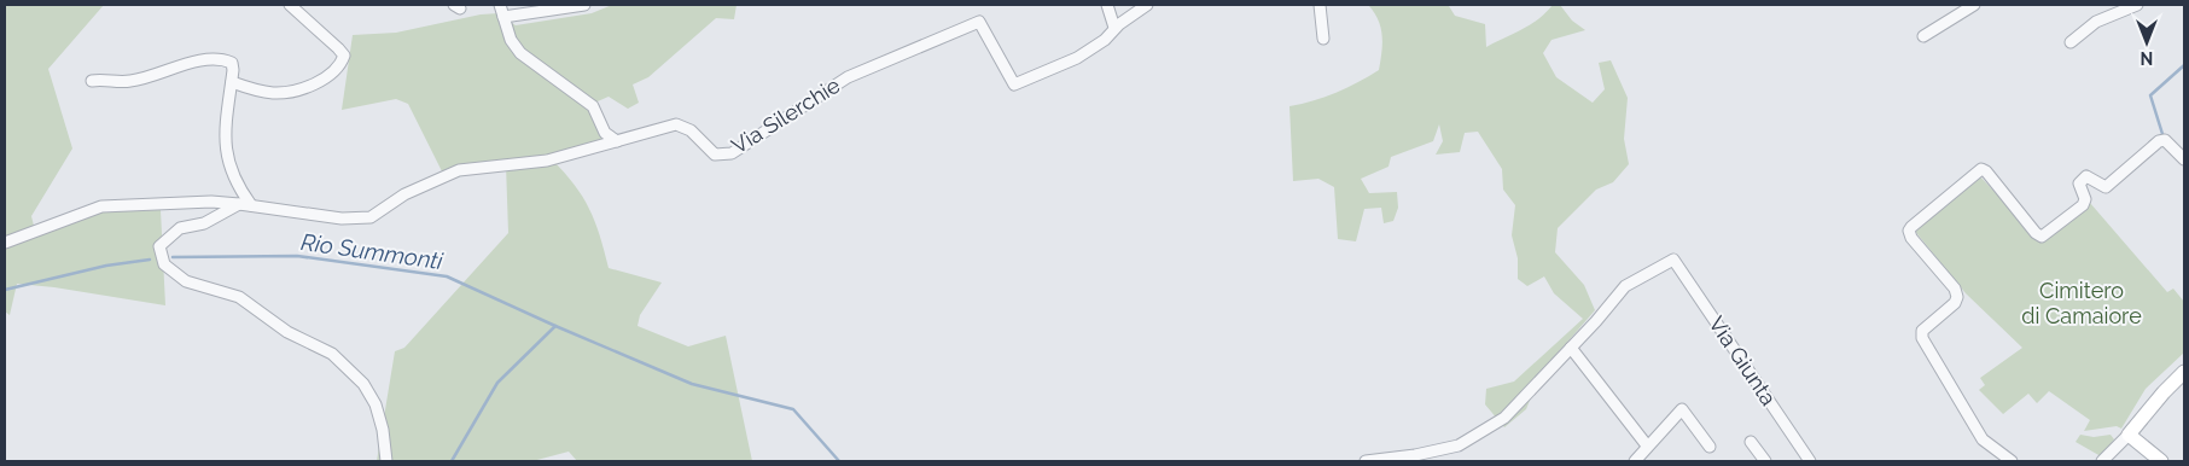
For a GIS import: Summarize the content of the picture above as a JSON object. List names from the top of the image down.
{
  "streets": {
    "street": ["Via Silerchie", "Via Giunta"]
  },
  "water": ["Rio Summonti"],
  "parks": ["Cimitero di Camaiore"],
  "north": "bottom"
}
